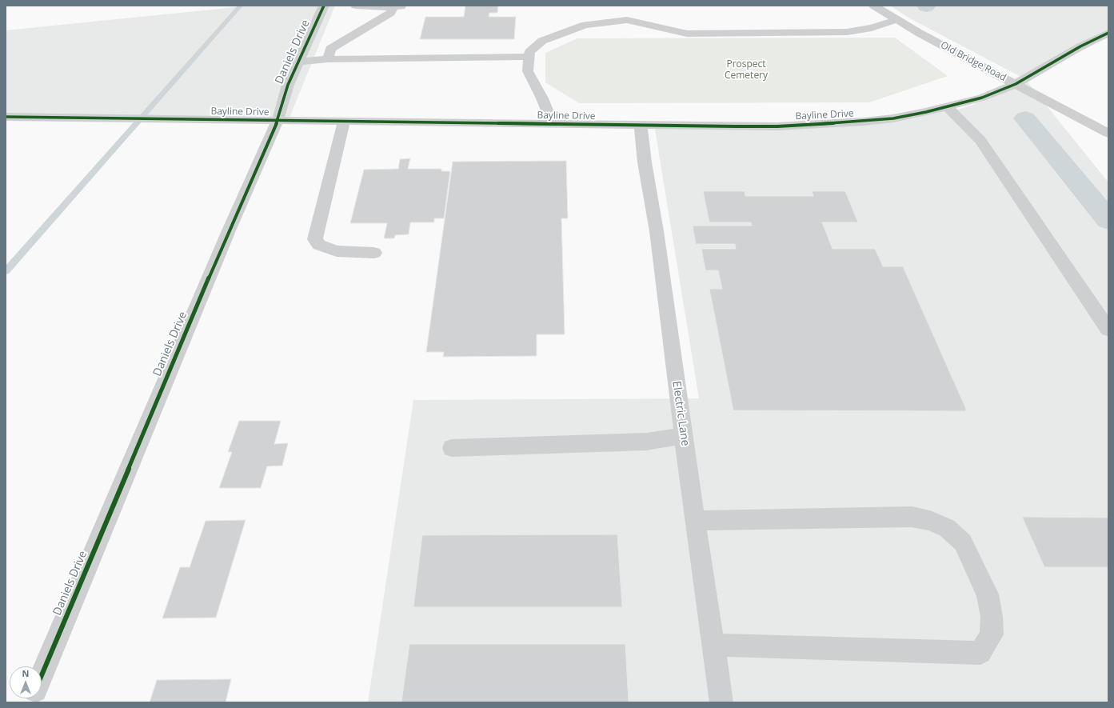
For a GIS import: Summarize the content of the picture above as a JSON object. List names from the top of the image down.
{
  "streets": {
    "street": [
      "Daniels Drive",
      "Old Bridge Road",
      "Bayline Drive",
      "Electric Lane"
    ]
  },
  "crossings": [
    ["Daniels Drive", "Bayline Drive"],
    ["Old Bridge Road", "Bayline Drive"],
    ["Bayline Drive", "Electric Lane"]
  ],
  "parks": ["Prospect Cemetery"],
  "north": "top"
}
